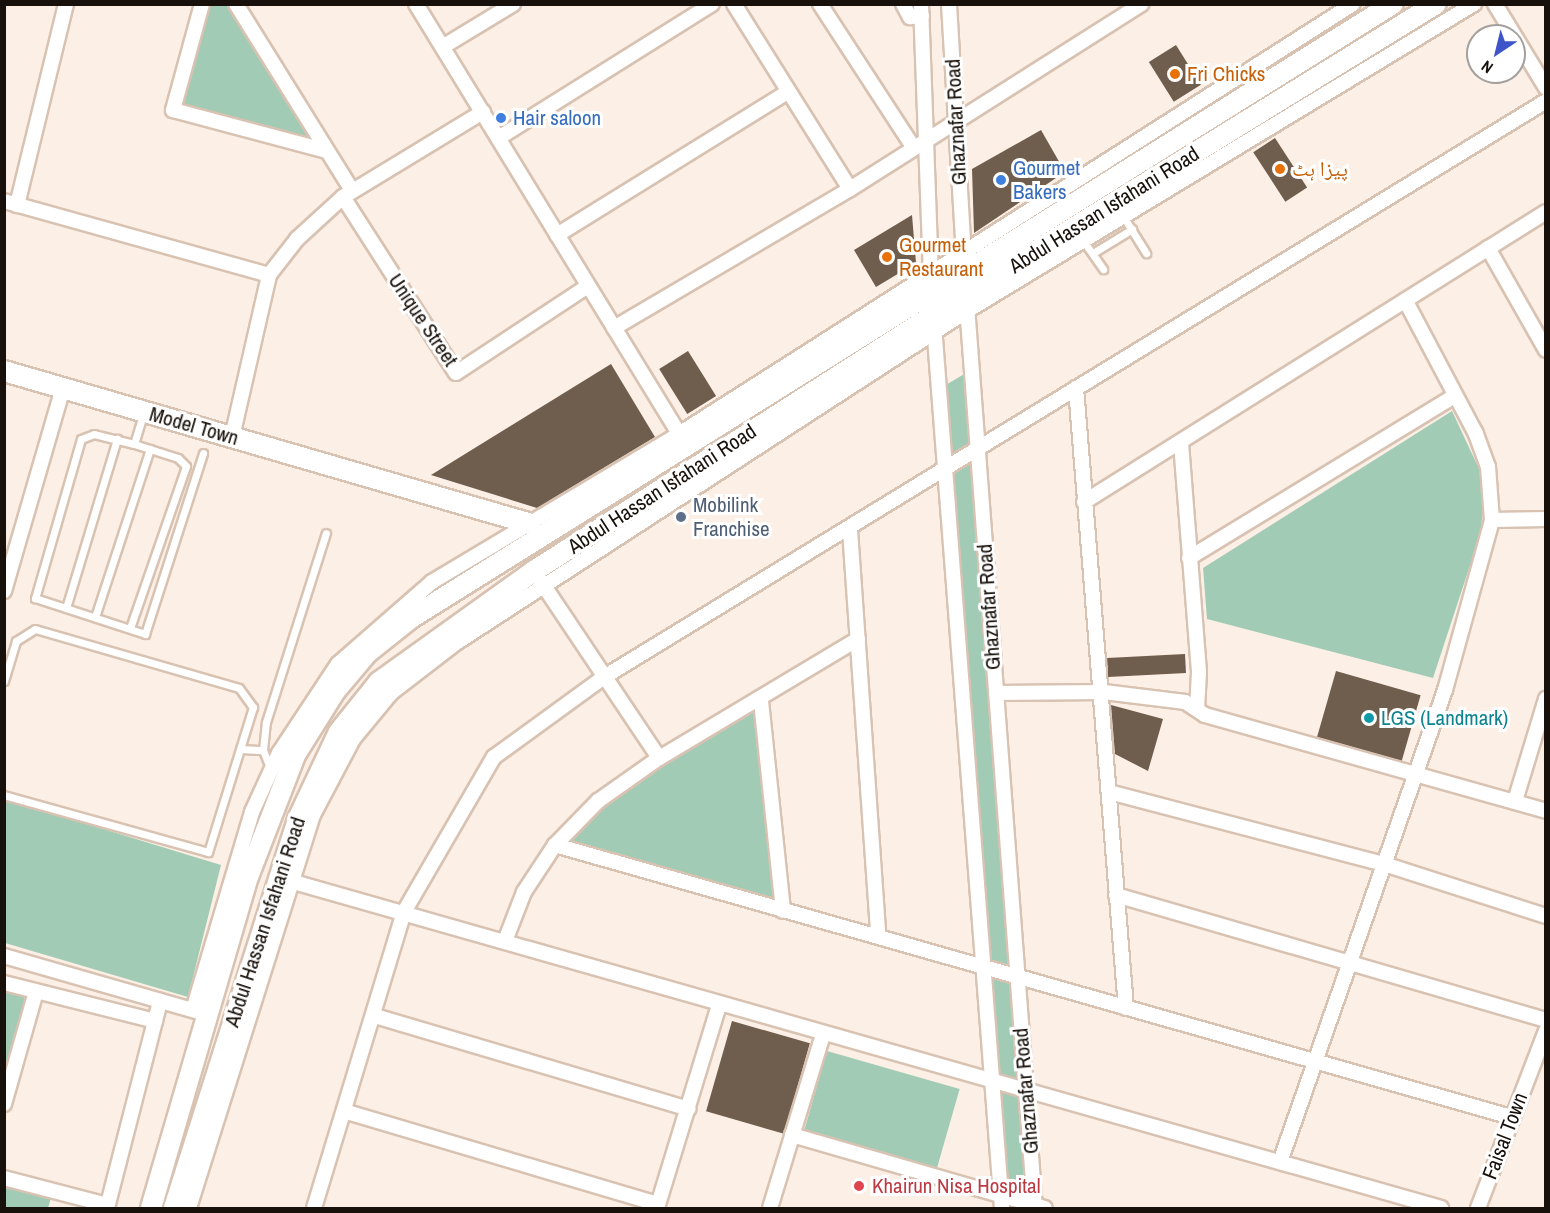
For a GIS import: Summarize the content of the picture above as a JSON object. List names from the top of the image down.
{
  "streets": {
    "main road": ["Abdul Hassan Isfahani Road", "Model Town"],
    "street": ["Ghaznafar Road", "Unique Street", "Faisal Town"]
  },
  "crossings": [
    ["Ghaznafar Road", "Abdul Hassan Isfahani Road"]
  ],
  "places": [
    "Fri Chicks",
    "Hair saloon",
    "پیزا ہٹ",
    "Gourmet Bakers",
    "Gourmet Restaurant",
    "Mobilink Franchise",
    "LGS (Landmark)",
    "Khairun Nisa Hospital"
  ],
  "north": "bottom left"
}
